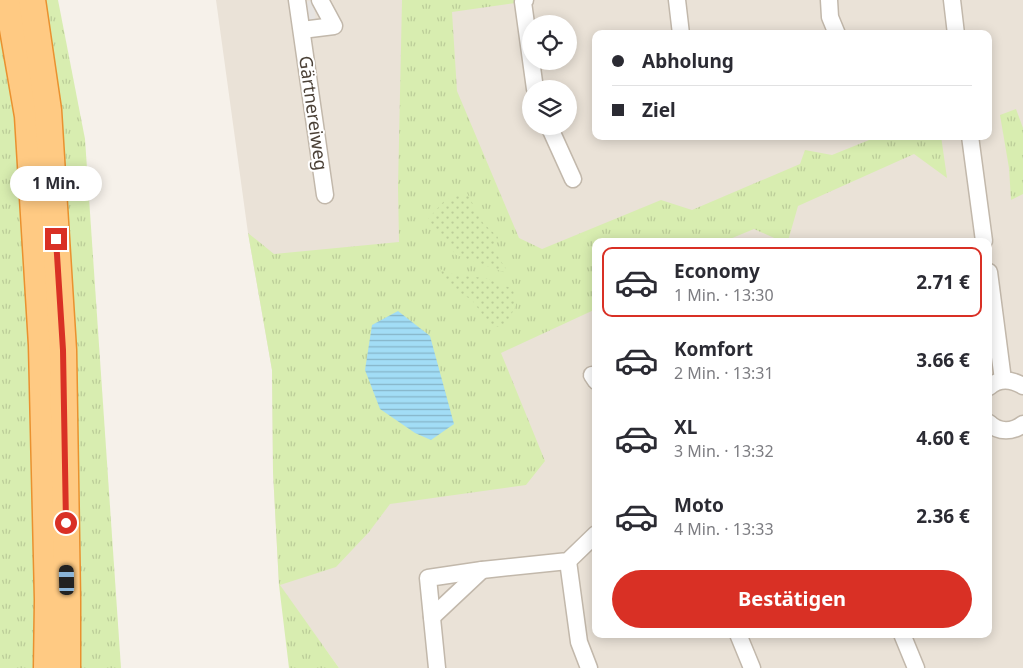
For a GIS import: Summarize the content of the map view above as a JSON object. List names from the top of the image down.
{
  "streets": {
    "street": ["Gärtnereiweg"]
  },
  "page": {
    "banner": ["Abholung", "Ziel"],
    "bubble": "1 Min.",
    "list": [
      {
        "name": "Economy",
        "note": "1 Min. · 13:30",
        "value": "2.71 €"
      },
      {
        "name": "Komfort",
        "note": "2 Min. · 13:31",
        "value": "3.66 €"
      },
      {
        "name": "XL",
        "note": "3 Min. · 13:32",
        "value": "4.60 €"
      },
      {
        "name": "Moto",
        "note": "4 Min. · 13:33",
        "value": "2.36 €"
      }
    ],
    "buttons": "Bestätigen"
  }
}
